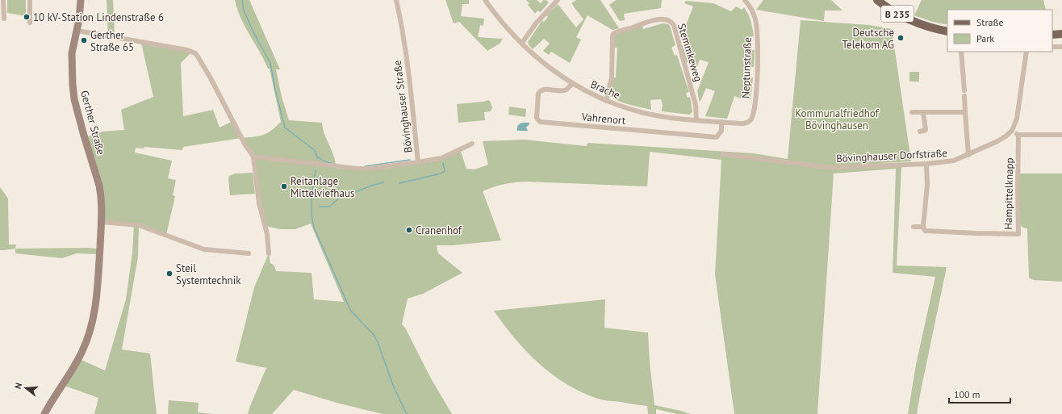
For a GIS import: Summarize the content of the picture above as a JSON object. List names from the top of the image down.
{
  "streets": {
    "main road": ["B 235"],
    "street": [
      "Stemmkeweg",
      "Neptunstraße",
      "Brache",
      "Bövinghauser Straße",
      "Vahrenort",
      "Gerther Straße",
      "Bövinghauser Dorfstraße",
      "Hampittelknapp"
    ]
  },
  "crossings": [
    ["Stemmkeweg", "Brache"],
    ["Neptunstraße", "Brache"],
    ["Brache", "Vahrenort"]
  ],
  "parks": ["Kommunalfriedhof Bövinghausen"],
  "places": [
    "10 kV-Station Lindenstraße 6",
    "Deutsche Telekom AG",
    "Gerther Straße 65",
    "Reitanlage Mittelviefhaus",
    "Cranenhof",
    "Steil Systemtechnik"
  ],
  "legend": ["Straße", "Park"],
  "scale_bar": "100 m",
  "north": "left"
}
